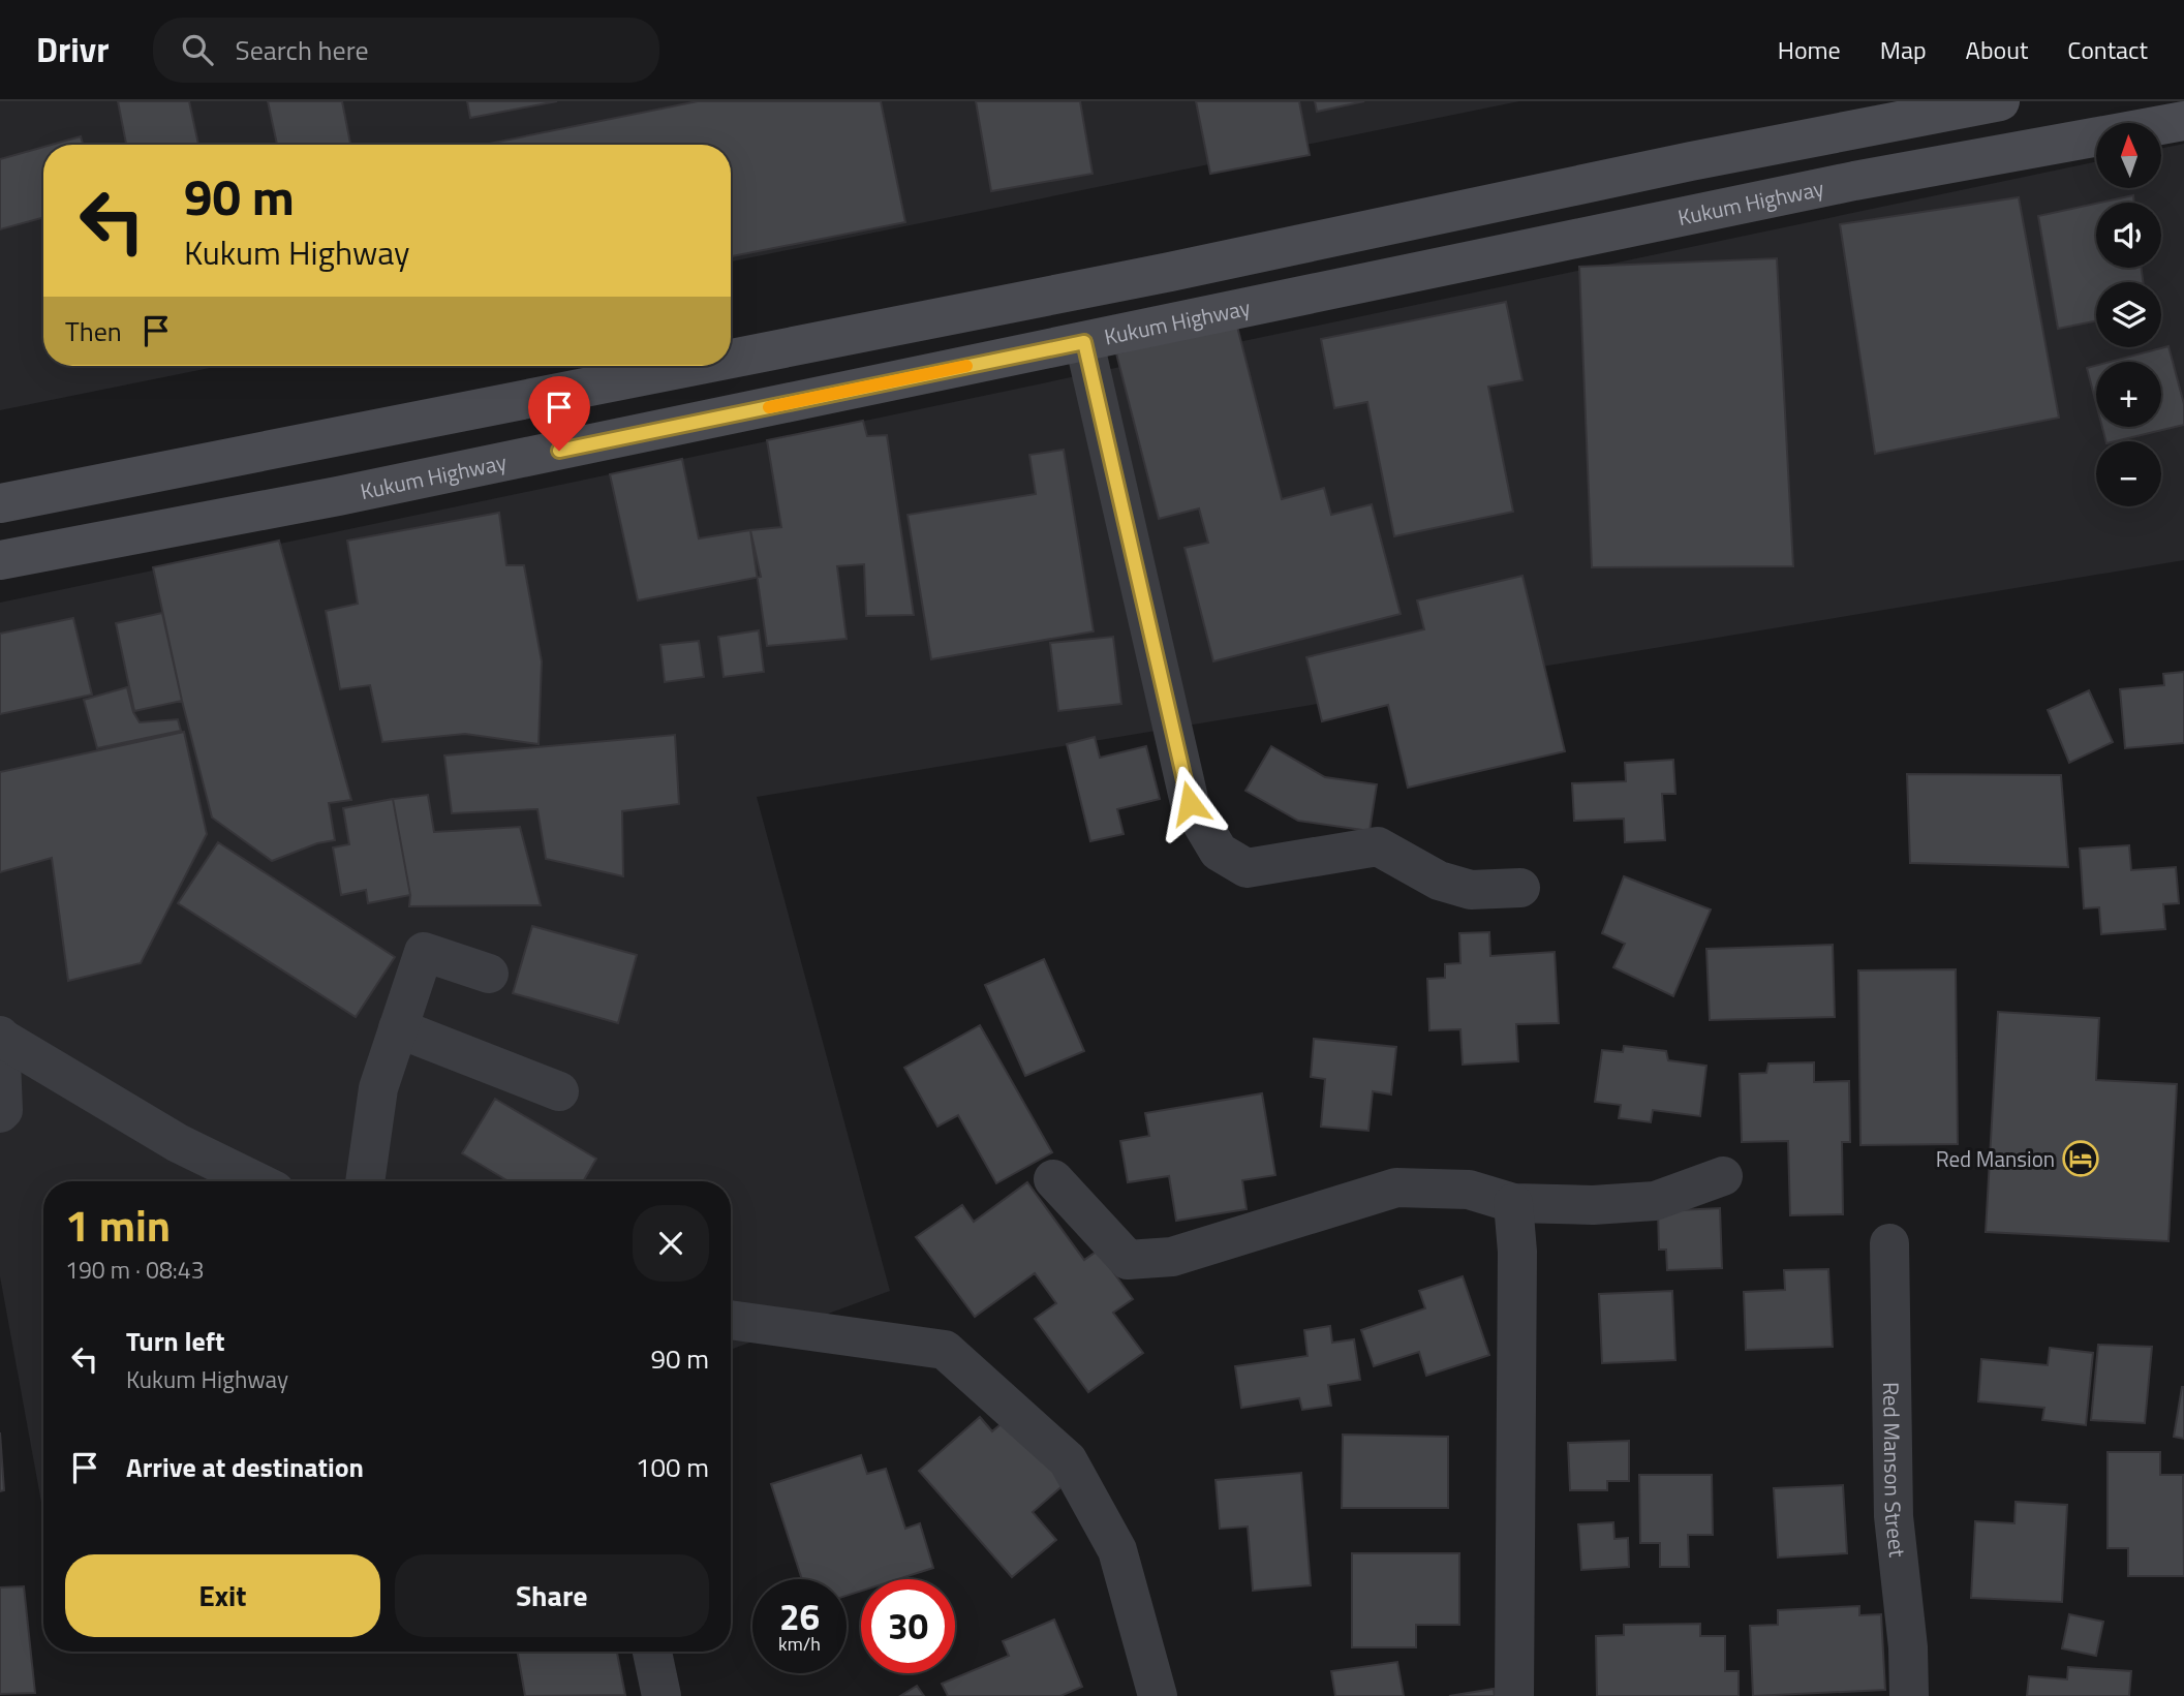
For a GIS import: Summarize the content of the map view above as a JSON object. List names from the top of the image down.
{
  "streets": {
    "main road": ["Kukum Highway"],
    "street": ["Red Manson Street"]
  },
  "places": {
    "hotel": ["Red Mansion"]
  },
  "north": "top",
  "page": {
    "header": "Drivr",
    "search": "Search here",
    "nav": [
      "Home",
      "Map",
      "About",
      "Contact"
    ],
    "map_buttons": ["+", "−"],
    "turn": ["90 m", "Kukum Highway"],
    "then": "Then",
    "heading": ["1 min", "190 m · 08:43"],
    "list": [
      {
        "name": "Turn left",
        "note": "Kukum Highway",
        "value": "90 m"
      },
      {
        "name": "Arrive at destination",
        "value": "100 m"
      }
    ],
    "buttons": ["Exit", "Share"],
    "speed": "26 km/h",
    "limit": "30"
  }
}
